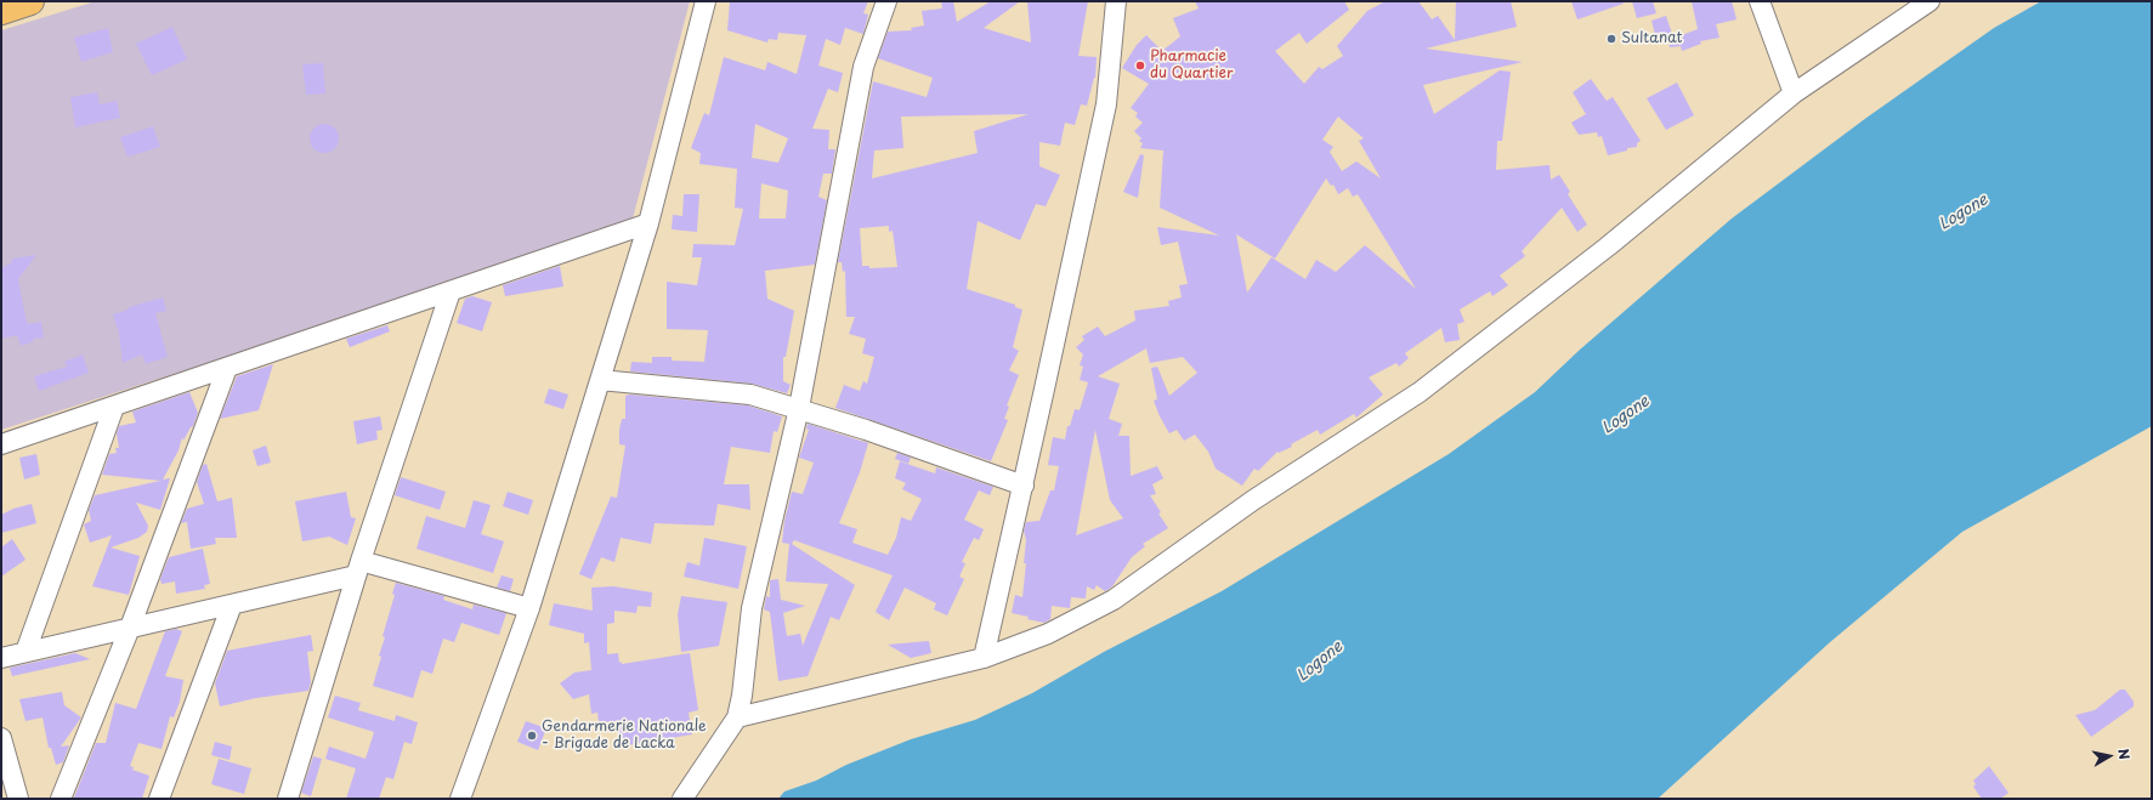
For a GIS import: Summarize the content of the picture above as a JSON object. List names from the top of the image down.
{
  "water": ["Logone"],
  "places": ["Sultanat", "Pharmacie du Quartier", "Gendarmerie Nationale - Brigade de Lacka"],
  "north": "right"
}
